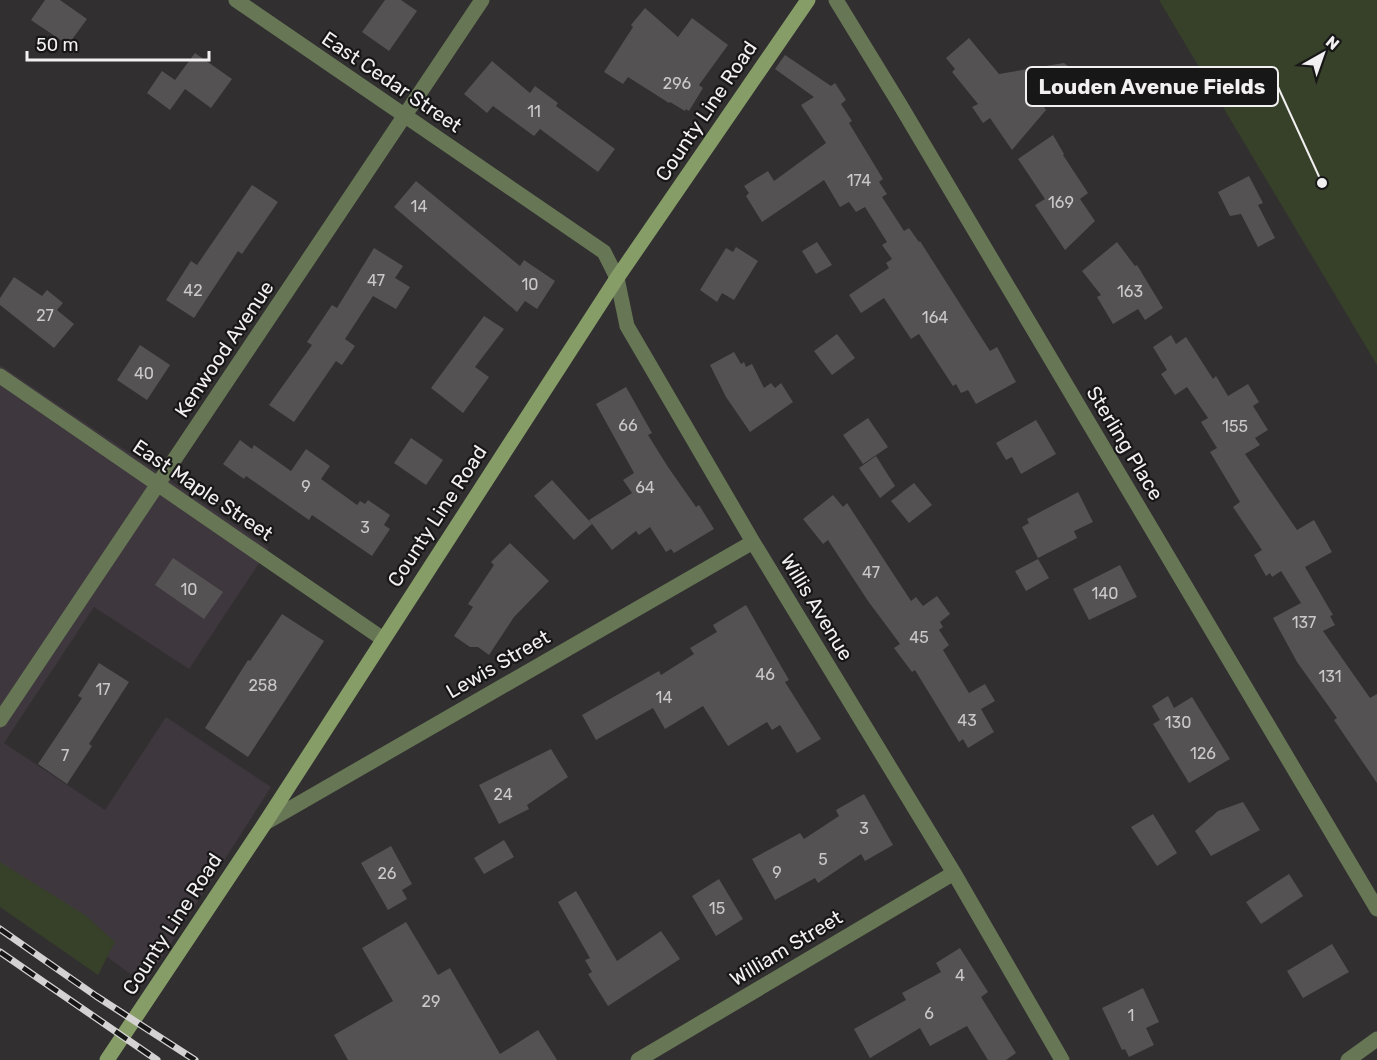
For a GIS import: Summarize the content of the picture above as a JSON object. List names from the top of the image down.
{
  "streets": {
    "main road": ["County Line Road"],
    "street": [
      "East Cedar Street",
      "Kenwood Avenue",
      "Sterling Place",
      "East Maple Street",
      "Willis Avenue",
      "Lewis Street",
      "William Street"
    ]
  },
  "crossings": [
    ["East Cedar Street", "Kenwood Avenue"],
    ["East Cedar Street", "Willis Avenue"],
    ["County Line Road", "East Maple Street"],
    ["County Line Road", "Willis Avenue"],
    ["County Line Road", "Lewis Street"],
    ["Kenwood Avenue", "East Maple Street"],
    ["Willis Avenue", "Lewis Street"],
    ["Willis Avenue", "William Street"]
  ],
  "places": ["Louden Avenue Fields"],
  "house_numbers": [
    "296",
    "11",
    "174",
    "169",
    "14",
    "47",
    "10",
    "42",
    "163",
    "27",
    "164",
    "40",
    "66",
    "155",
    "9",
    "64",
    "3",
    "47",
    "10",
    "140",
    "137",
    "45",
    "46",
    "131",
    "258",
    "17",
    "14",
    "43",
    "130",
    "126",
    "7",
    "24",
    "3",
    "5",
    "9",
    "26",
    "15",
    "4",
    "29",
    "6",
    "1"
  ],
  "scale_bar": "50 m",
  "north": "top right"
}
